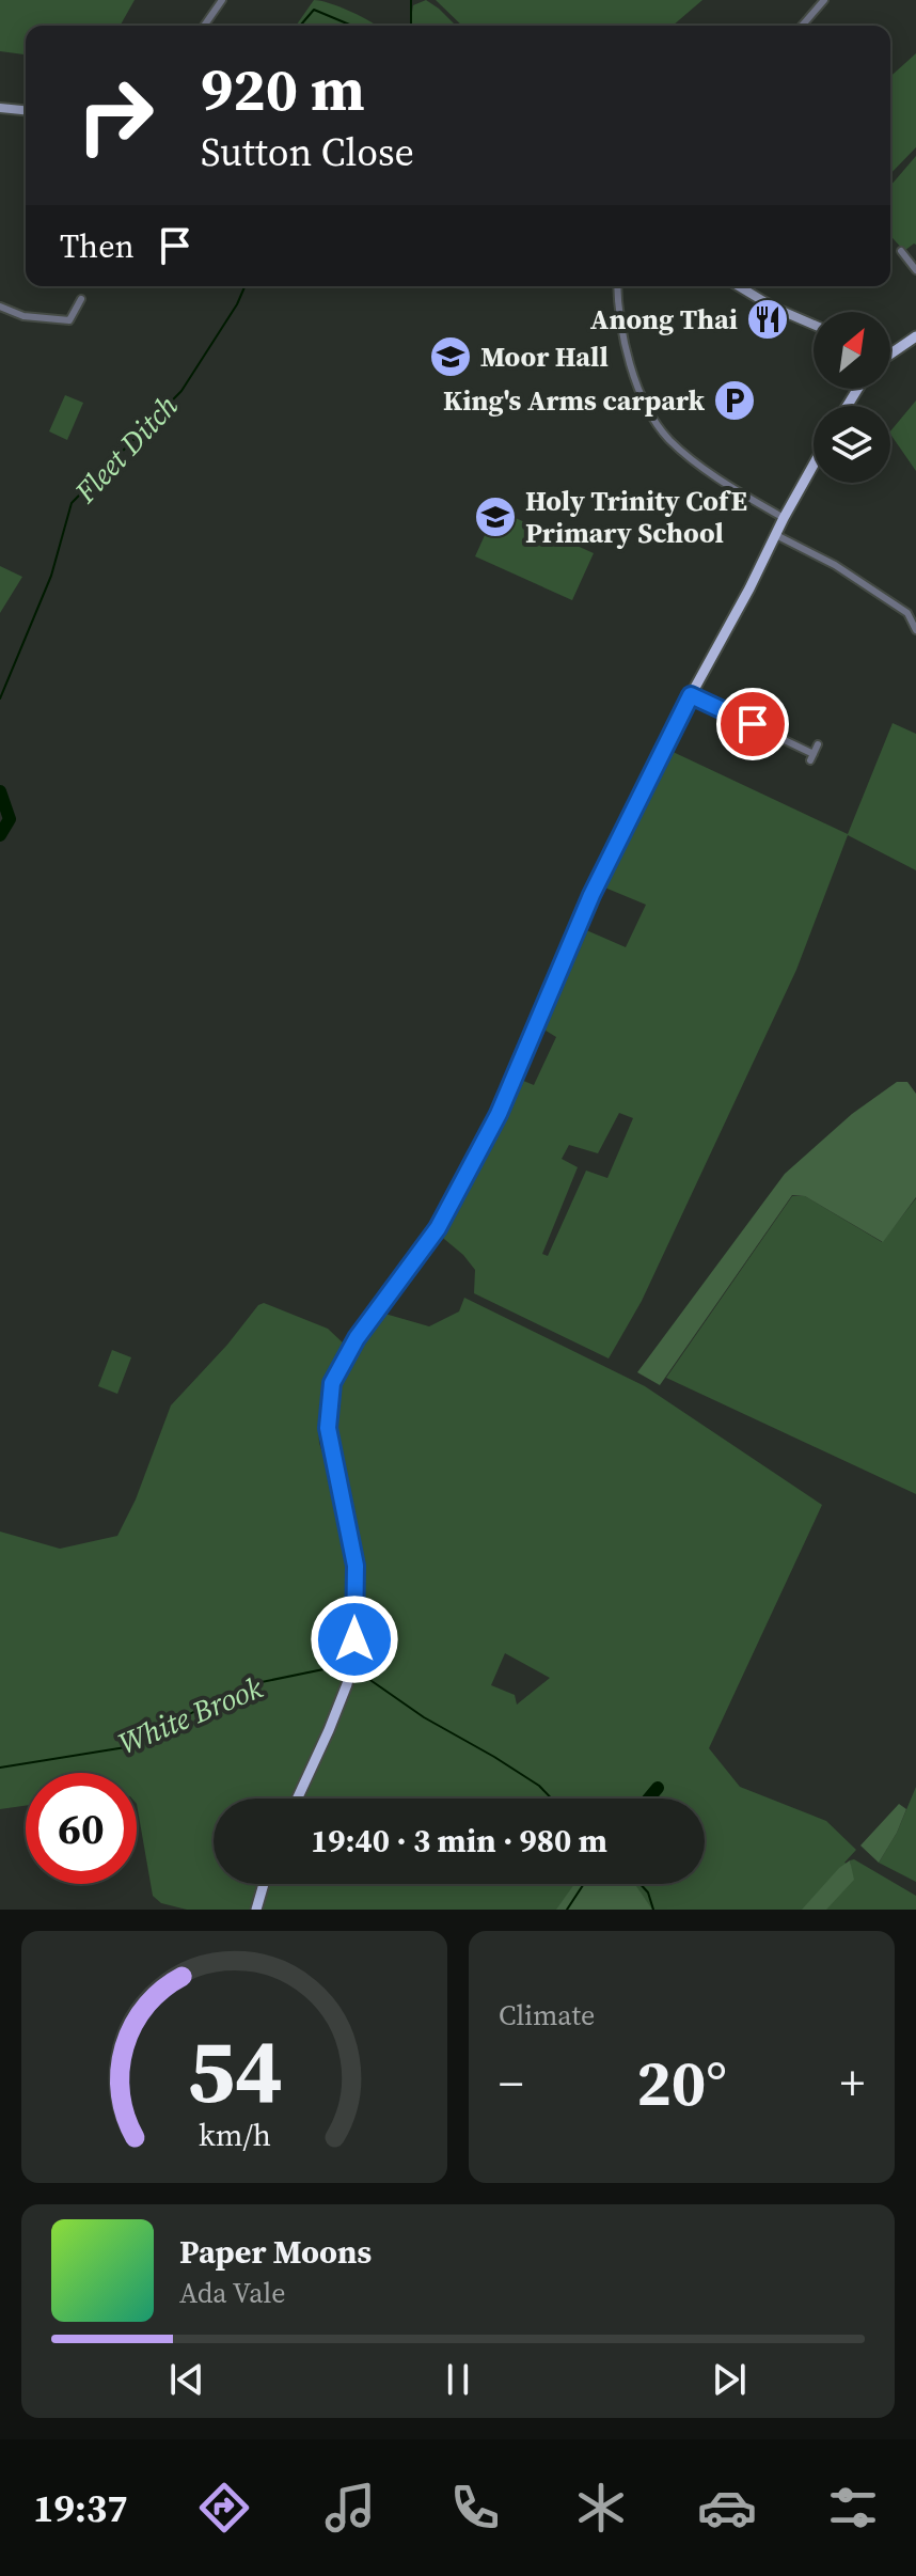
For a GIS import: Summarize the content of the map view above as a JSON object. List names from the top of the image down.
{
  "water": ["Fleet Ditch", "White Brook"],
  "places": {
    "restaurant": ["Anong Thai"],
    "school or university": ["Moor Hall", "Holy Trinity CofE Primary School"],
    "parking": ["King's Arms carpark"]
  },
  "north": "top right",
  "page": {
    "turn": ["920 m", "Sutton Close"],
    "then": "Then",
    "limit": "60",
    "trip": "19:40 · 3 min · 980 m",
    "tile": "Climate",
    "heat": ["−", "20°", "+"],
    "song": ["Paper Moons", "Ada Vale"],
    "tabs": "19:37",
    "gauge": ["54", "km/h"]
  }
}
